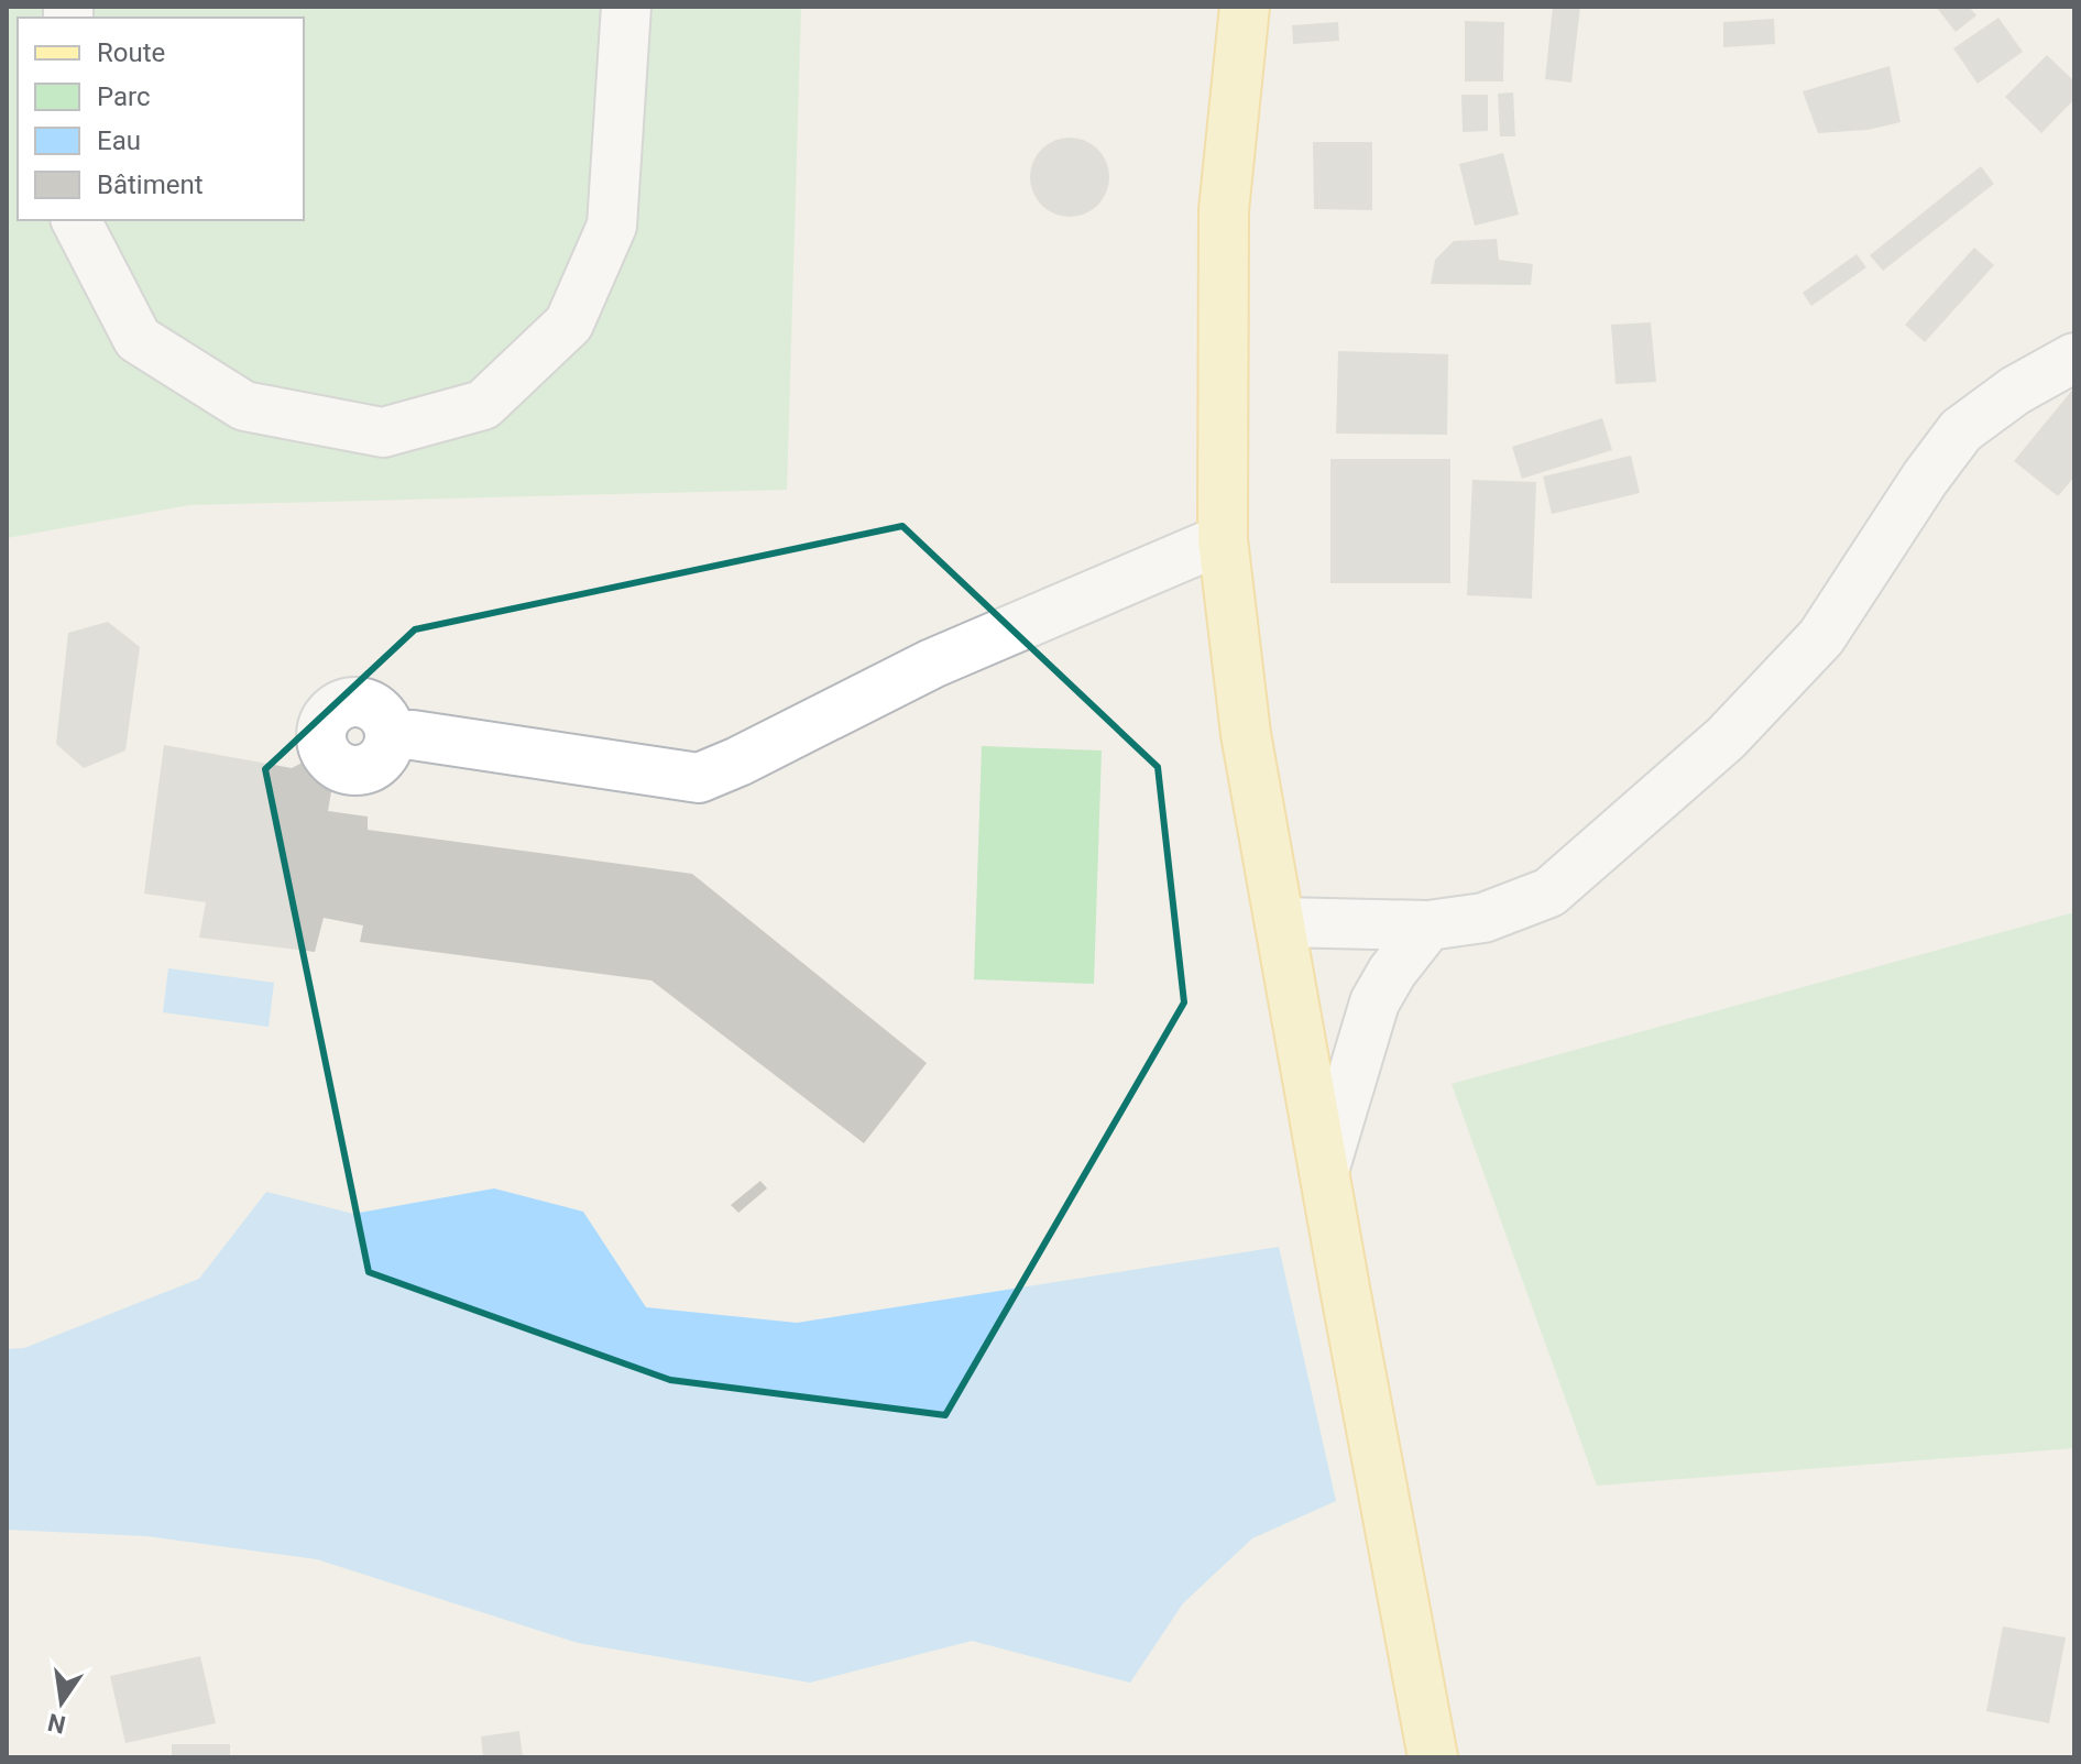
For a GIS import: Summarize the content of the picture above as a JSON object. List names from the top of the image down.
{
  "legend": [
    "Route",
    "Parc",
    "Eau",
    "Bâtiment"
  ],
  "north": "bottom"
}
